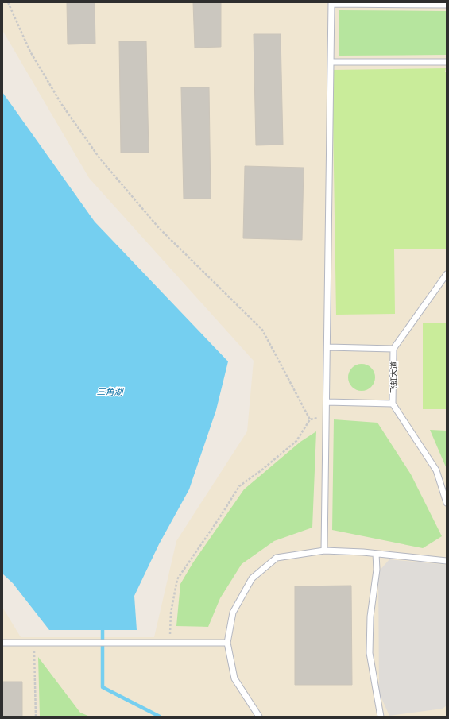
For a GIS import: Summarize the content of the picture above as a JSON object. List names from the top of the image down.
{
  "streets": {
    "lane": ["飞虹大道"]
  },
  "water": ["三角湖"]
}
